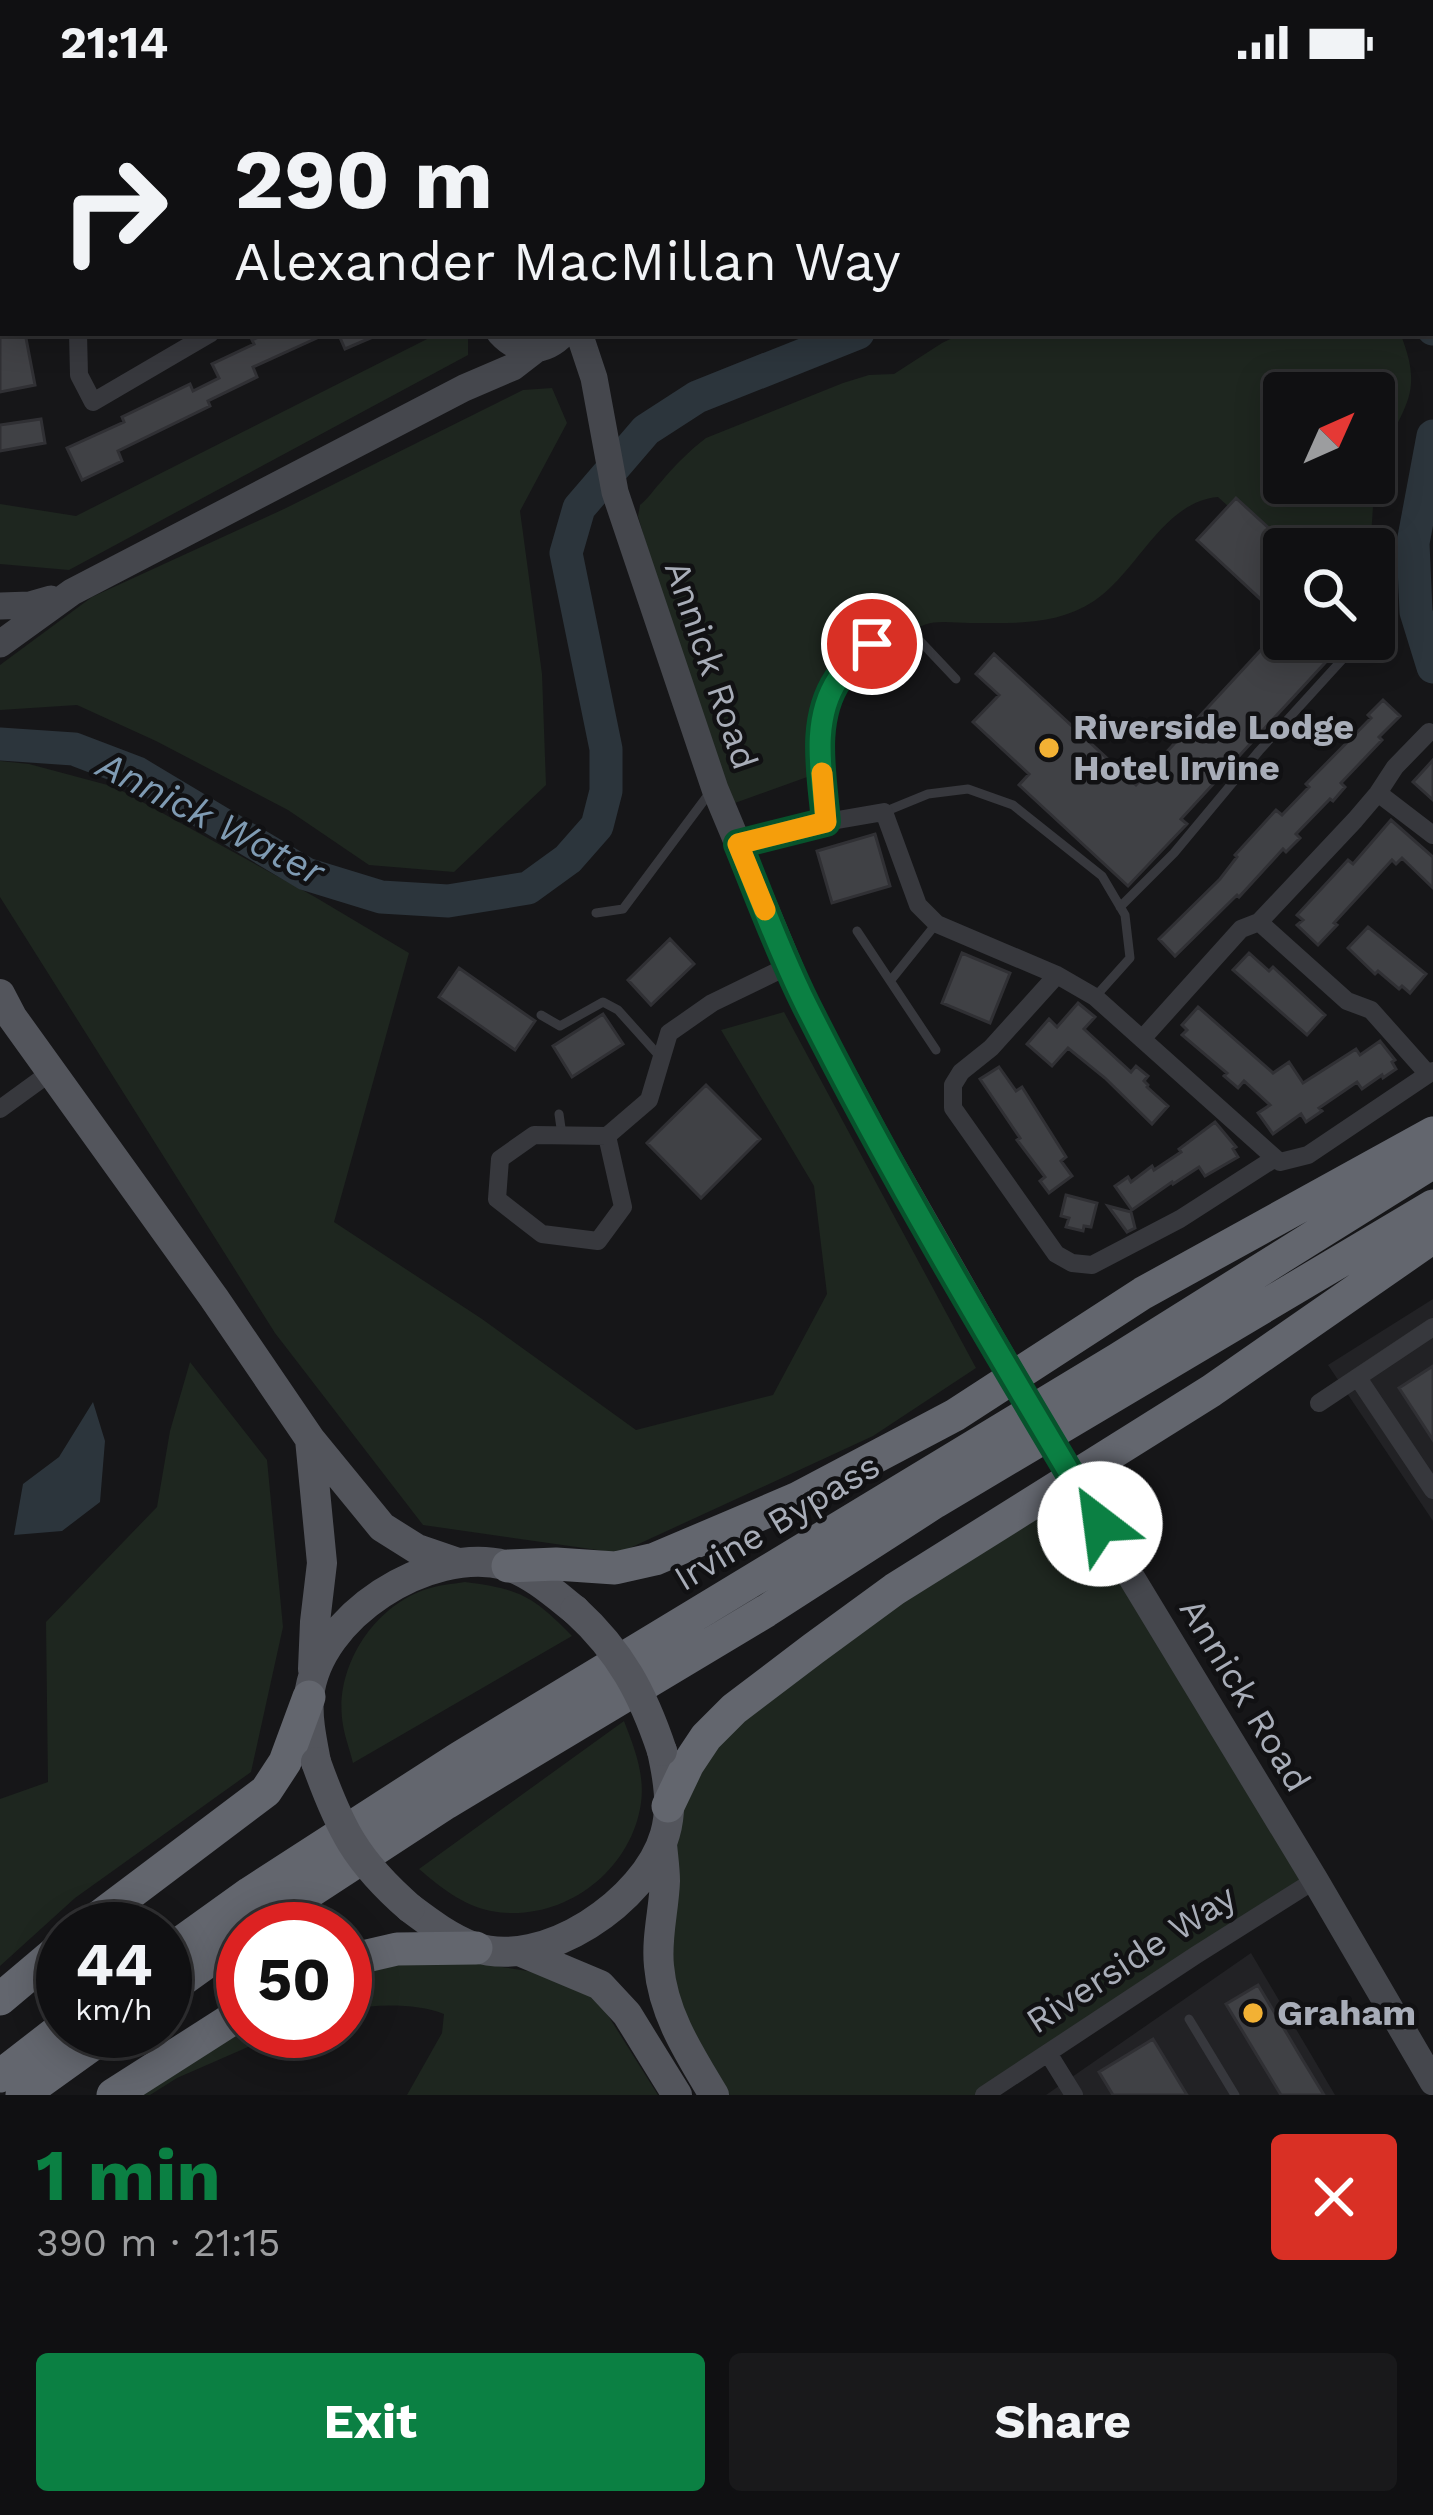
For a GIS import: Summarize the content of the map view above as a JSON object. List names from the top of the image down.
{
  "streets": {
    "highway": ["Irvine Bypass"],
    "main road": ["Annick Road"],
    "street": ["Riverside Way"]
  },
  "crossings": [
    ["Annick Road", "Riverside Way"]
  ],
  "water": ["Annick Water"],
  "places": ["Riverside Lodge Hotel Irvine", "Graham"],
  "north": "top right",
  "page": {
    "status": "21:14",
    "turn": ["290 m", "Alexander MacMillan Way"],
    "speed": "44 km/h",
    "limit": "50",
    "heading": ["1 min", "390 m · 21:15"],
    "buttons": ["Exit", "Share"]
  }
}
